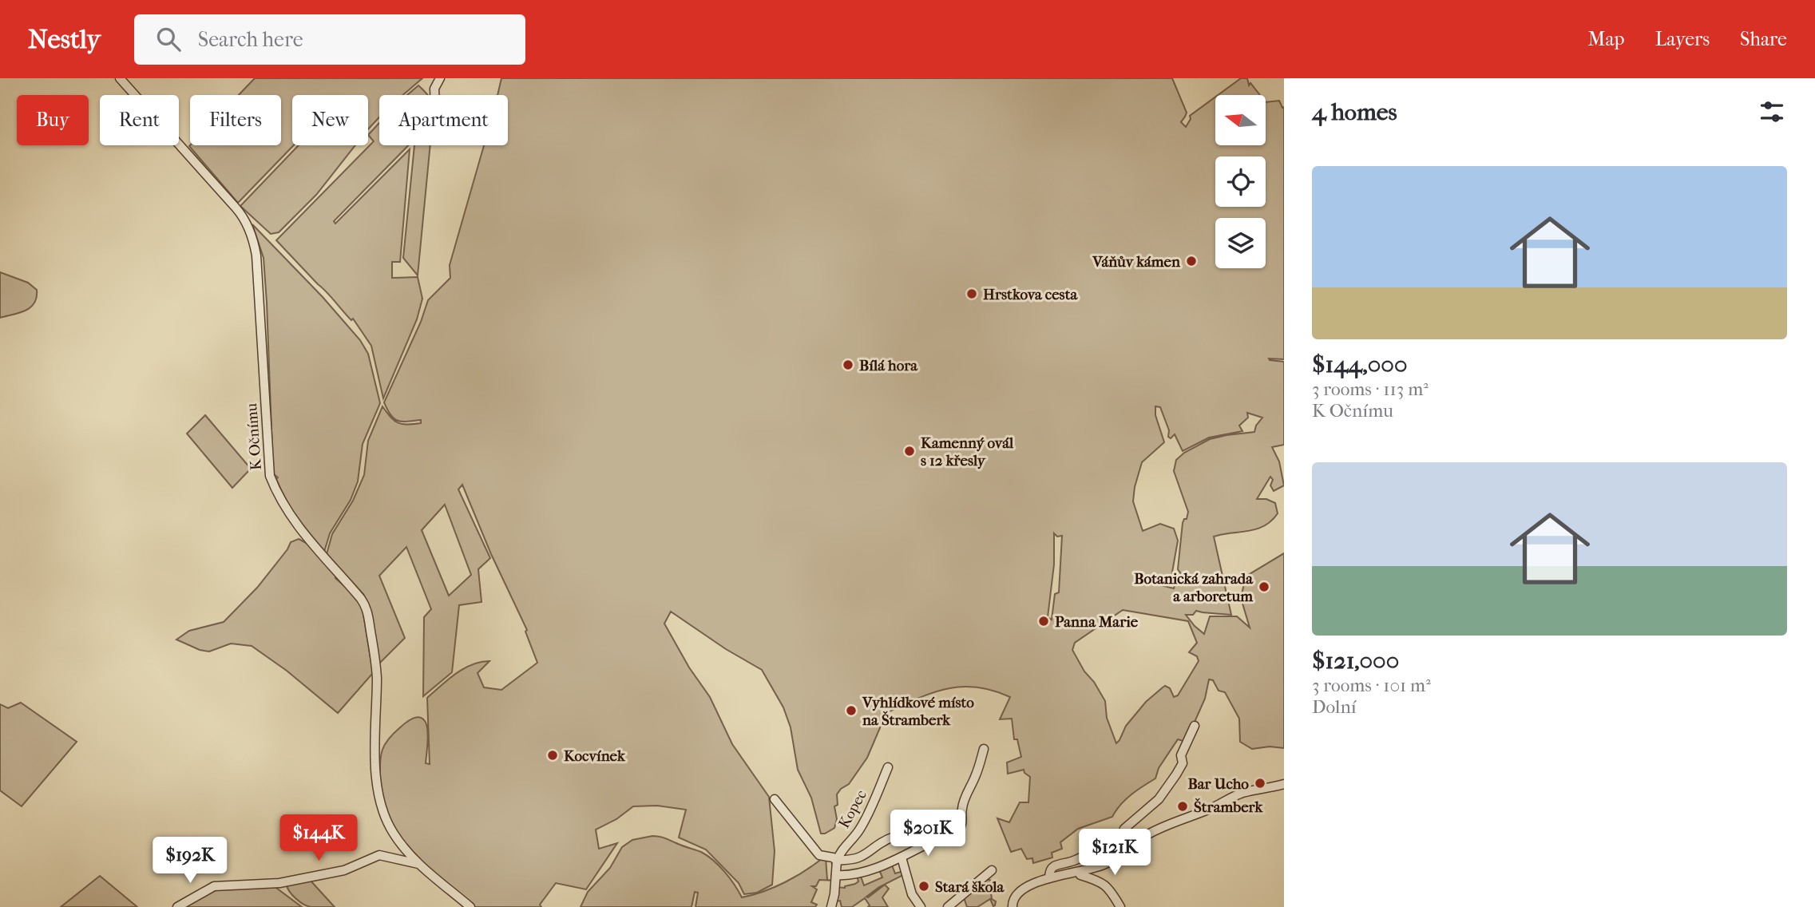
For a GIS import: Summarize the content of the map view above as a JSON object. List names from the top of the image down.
{
  "streets": {
    "street": ["K Očnímu", "Kopec"]
  },
  "places": [
    "Váňův kámen",
    "Hrstkova cesta",
    "Bílá hora",
    "Kamenný ovál s 12 křesly",
    "Botanická zahrada a arboretum",
    "Panna Marie",
    "Vyhlídkové místo na Štramberk",
    "Kocvínek",
    "Bar Ucho",
    "Štramberk",
    "Stará škola"
  ],
  "north": "left",
  "page": {
    "header": "Nestly",
    "search": "Search here",
    "nav": ["Map", "Layers", "Share"],
    "heading": "4 homes",
    "chip": [
      "Buy",
      "Rent",
      "Filters",
      "New",
      "Apartment"
    ],
    "list": [
      {
        "name": "$144,000",
        "note": "3 rooms · 113 m² · K Očnímu"
      },
      {
        "name": "$121,000",
        "note": "3 rooms · 101 m² · Dolní"
      }
    ],
    "price": [
      "$201K",
      "$144K",
      "$121K",
      "$192K"
    ]
  }
}
